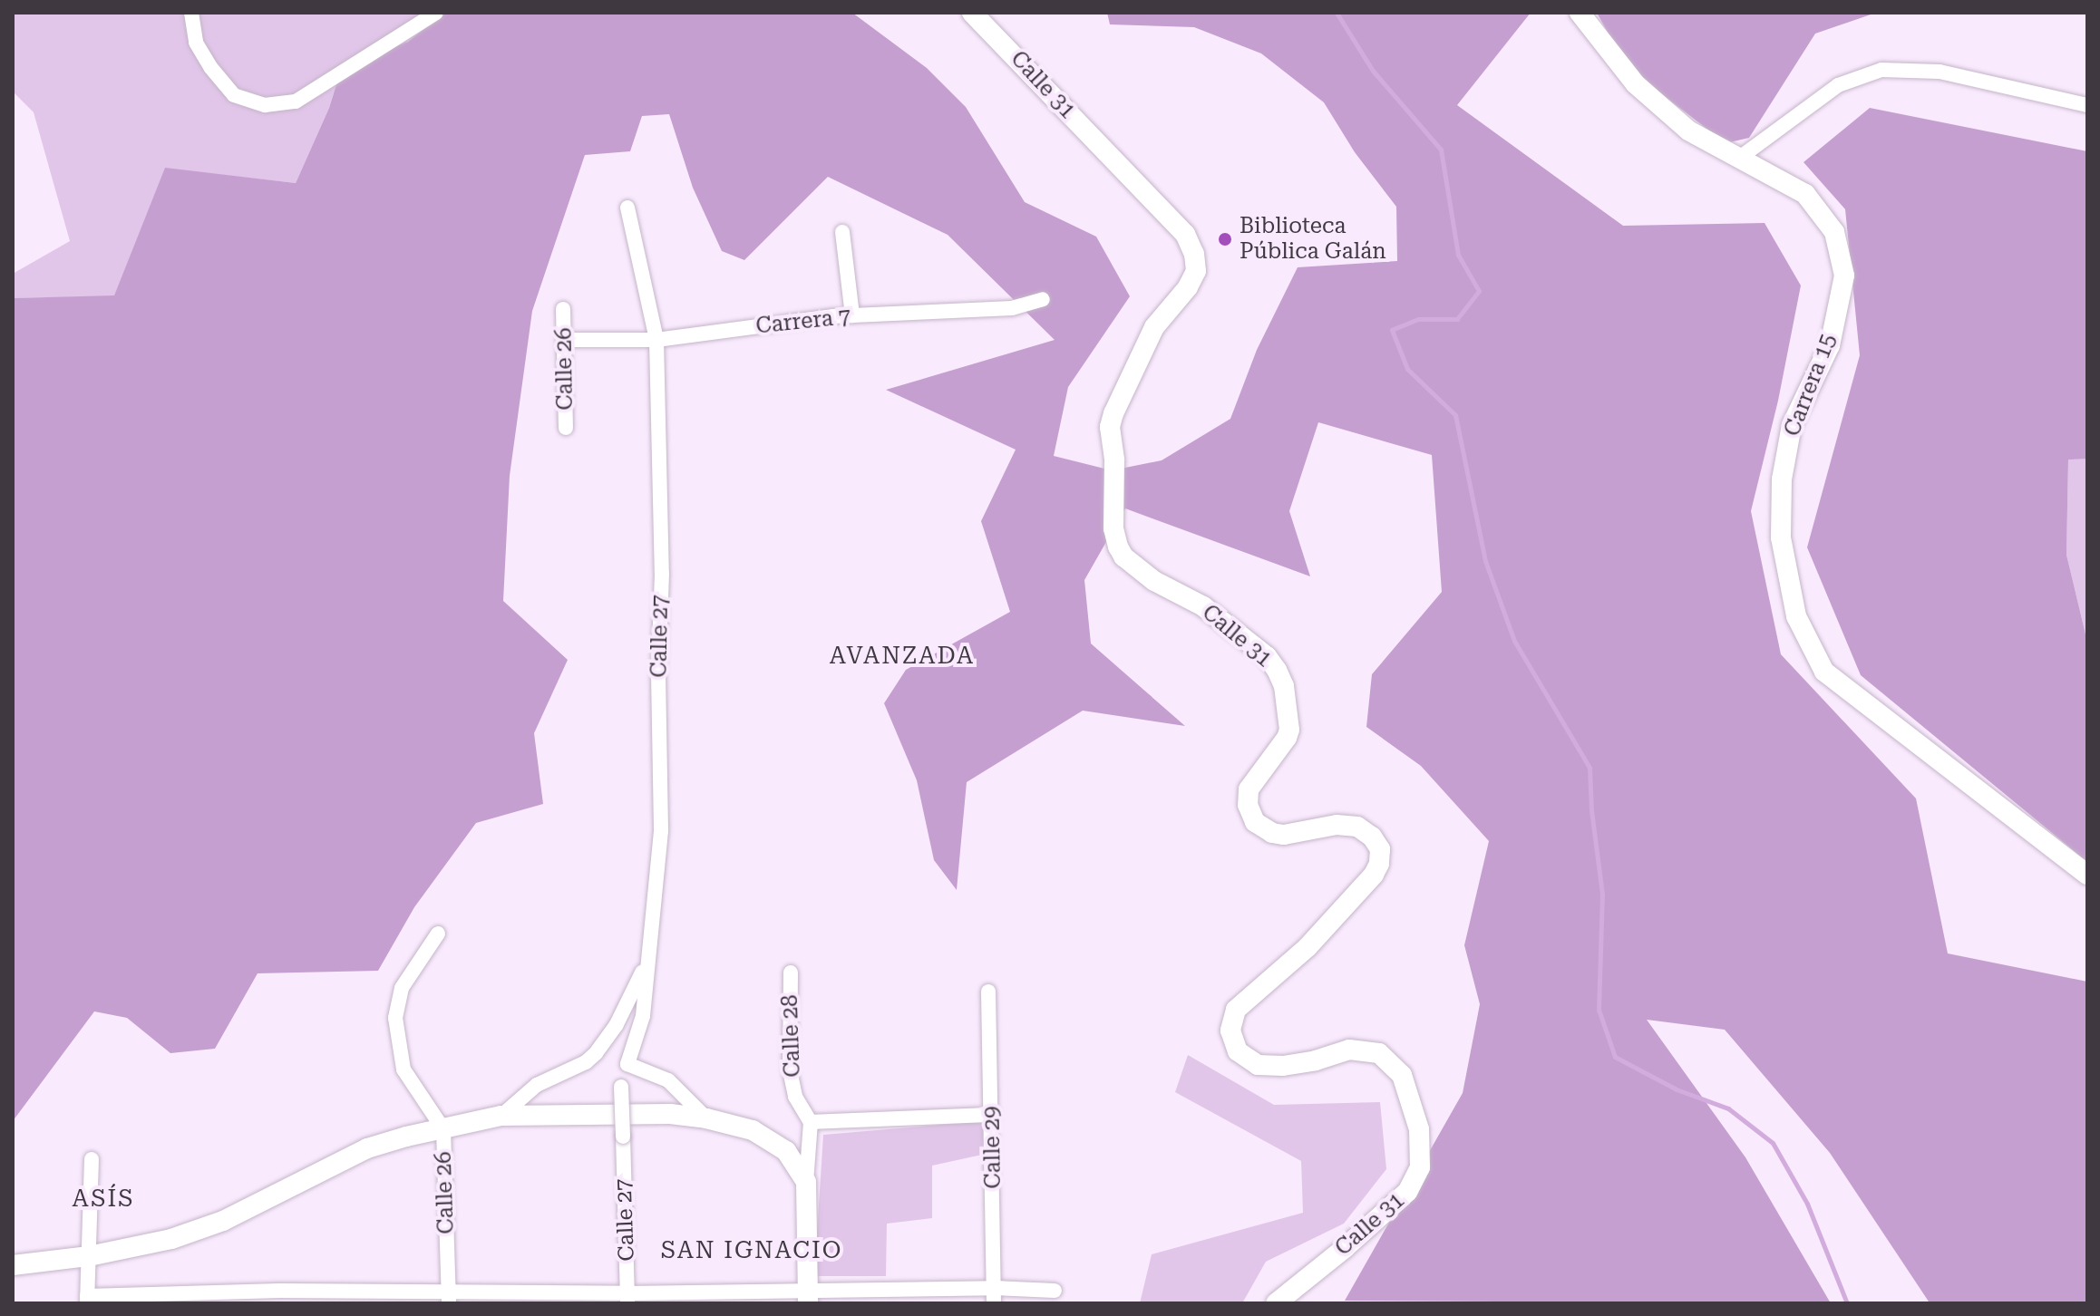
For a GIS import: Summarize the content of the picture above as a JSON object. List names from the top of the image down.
{
  "streets": {
    "main road": ["Calle 31", "Carrera 15"],
    "street": [
      "Carrera 7",
      "Calle 26",
      "Calle 27",
      "Calle 28",
      "Calle 29"
    ]
  },
  "crossings": [
    ["Carrera 7", "Calle 26"],
    ["Carrera 7", "Calle 27"]
  ],
  "districts": ["AVANZADA", "ASÍS", "SAN IGNACIO"],
  "places": ["Biblioteca Pública Galán"]
}
